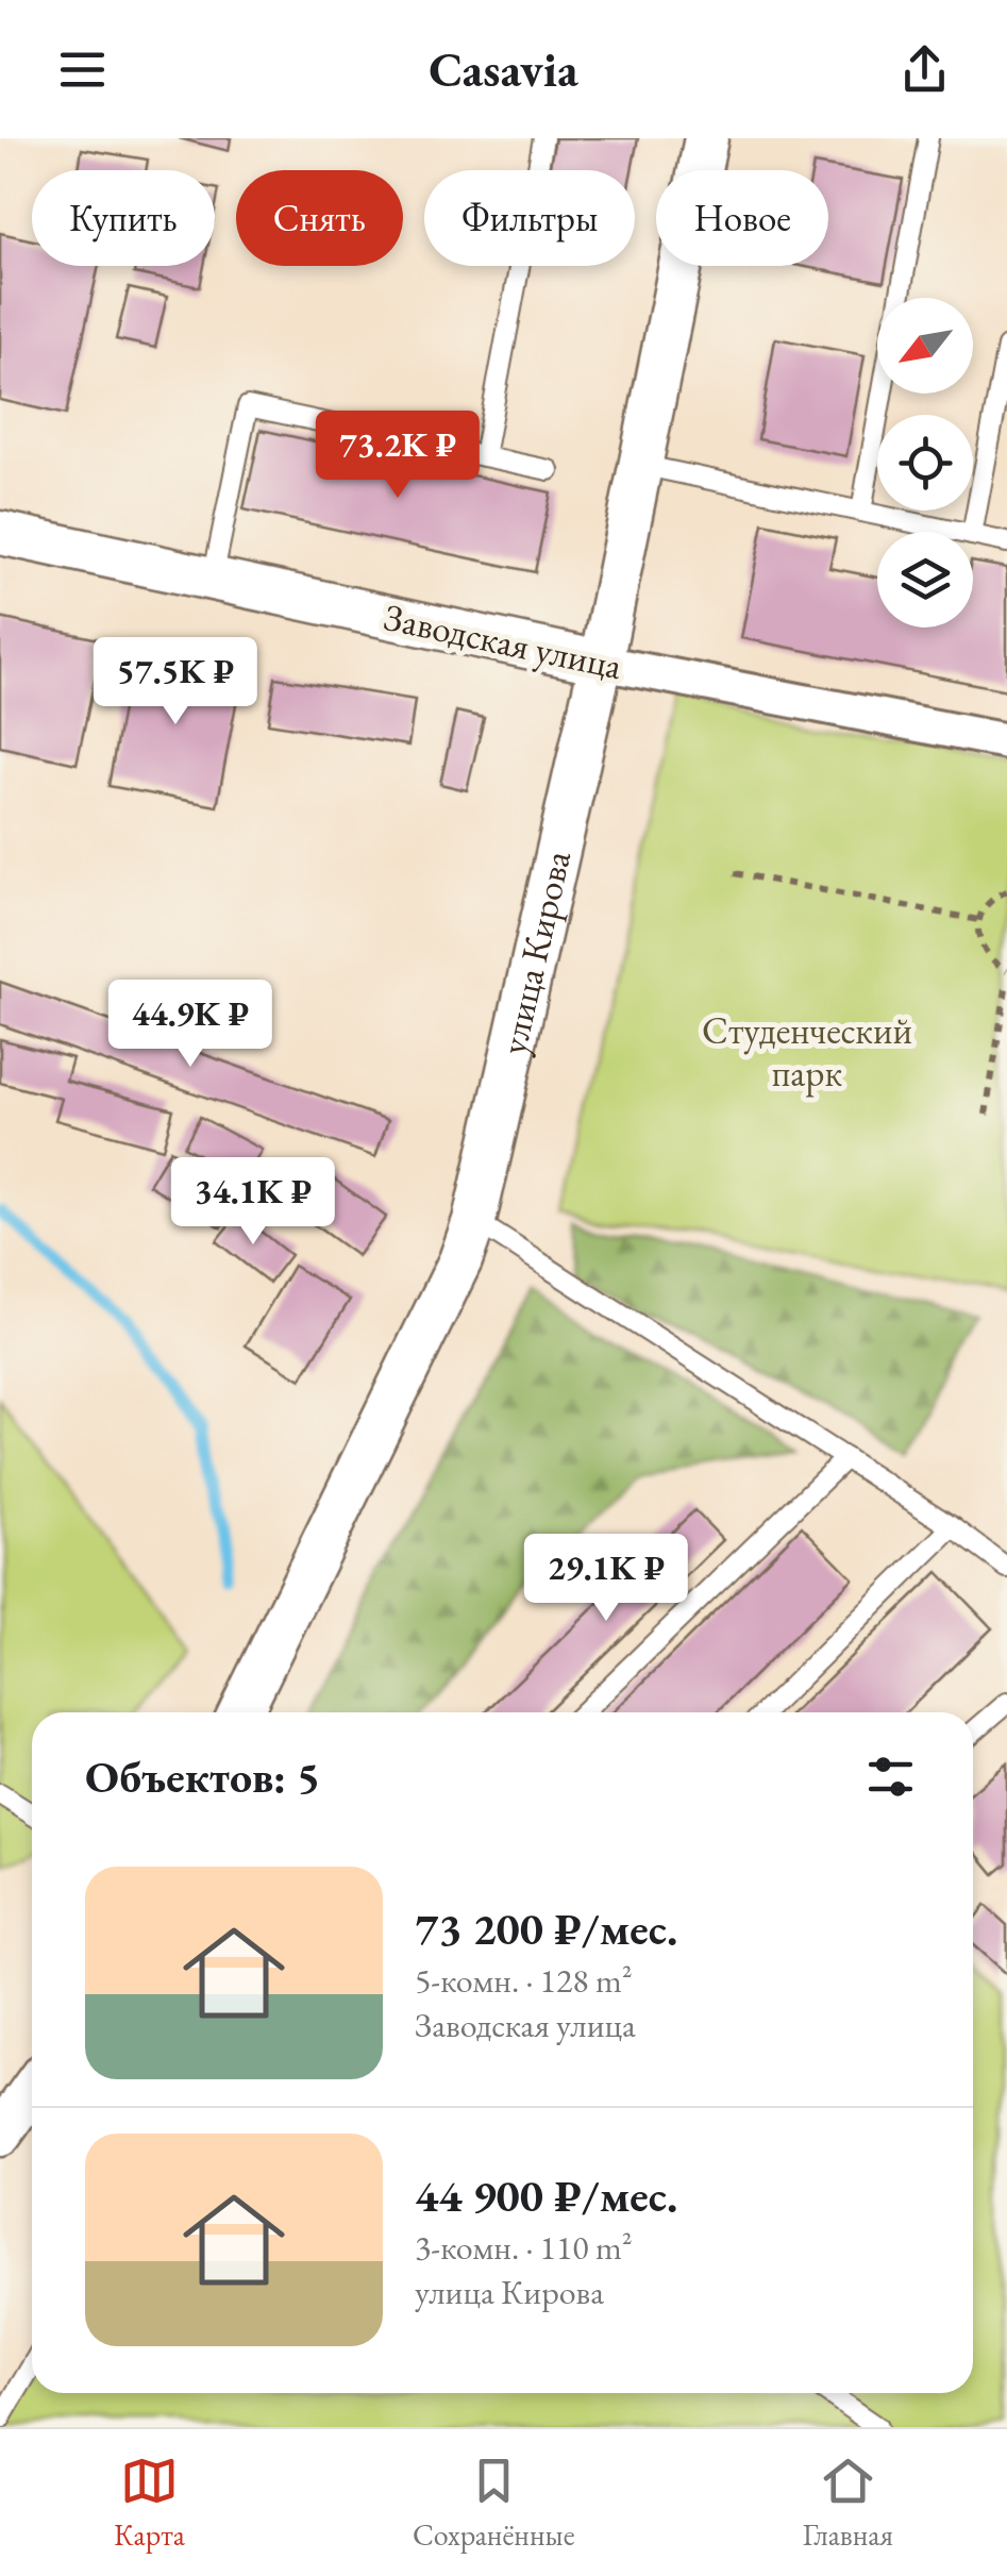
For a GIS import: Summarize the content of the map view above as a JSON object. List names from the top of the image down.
{
  "streets": {
    "street": ["Заводская улица", "улица Кирова"]
  },
  "crossings": [
    ["Заводская улица", "улица Кирова"]
  ],
  "parks": ["Студенческий парк"],
  "north": "bottom left",
  "page": {
    "header": "Casavia",
    "chip": [
      "Купить",
      "Снять",
      "Фильтры",
      "Новое"
    ],
    "price": [
      "73.2K ₽",
      "57.5K ₽",
      "44.9K ₽",
      "34.1K ₽",
      "29.1K ₽"
    ],
    "heading": "Объектов: 5",
    "list": [
      {
        "name": "73 200 ₽/мес.",
        "note": "5-комн. · 128 m² · Заводская улица"
      },
      {
        "name": "44 900 ₽/мес.",
        "note": "3-комн. · 110 m² · улица Кирова"
      }
    ],
    "tabs": ["Карта", "Сохранённые", "Главная"]
  }
}
